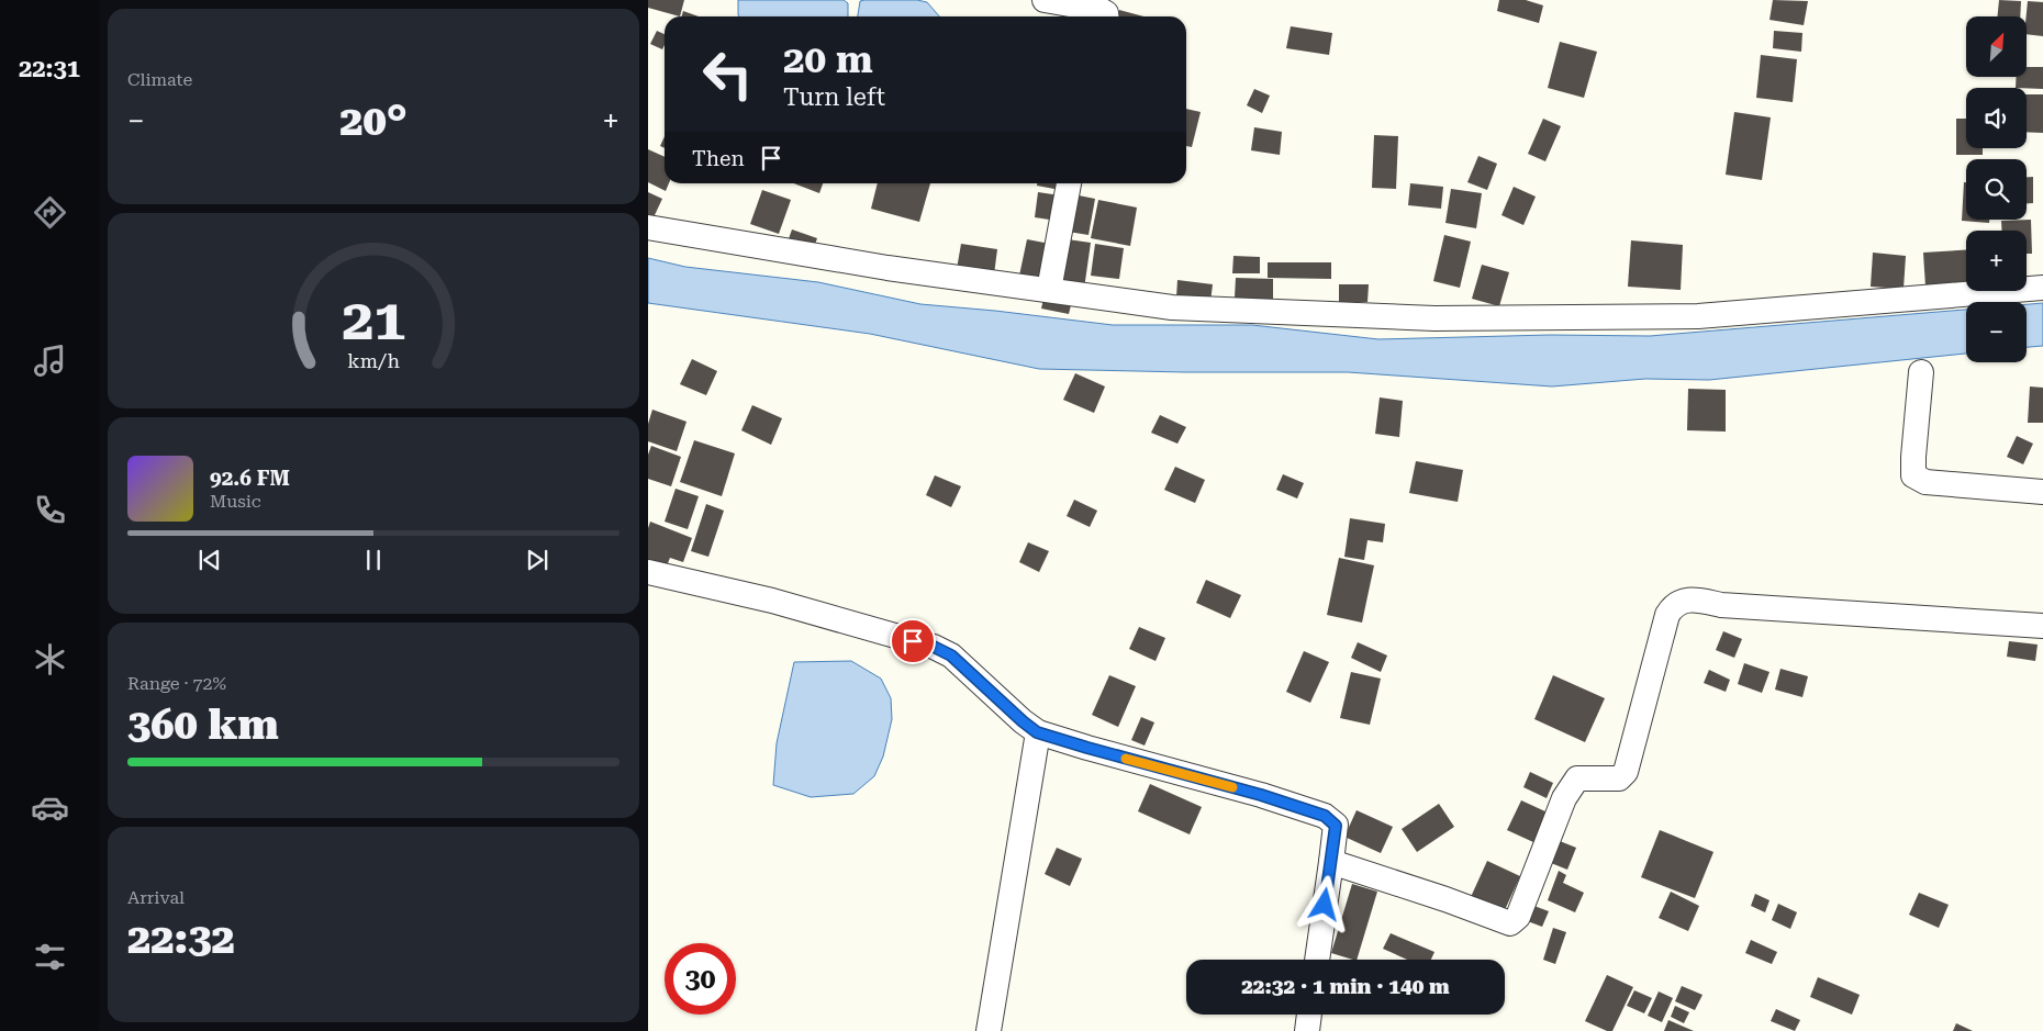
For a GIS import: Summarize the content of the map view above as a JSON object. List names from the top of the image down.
{
  "north": "top right",
  "page": {
    "tabs": "22:31",
    "tile": [
      "Climate",
      ["Range · 72%", "360 km"],
      ["Arrival", "22:32"]
    ],
    "map_buttons": ["+", "−"],
    "turn": ["20 m", "Turn left"],
    "heat": ["−", "20°", "+"],
    "then": "Then",
    "song": ["92.6 FM", "Music"],
    "limit": "30",
    "trip": "22:32 · 1 min · 140 m",
    "gauge": ["21", "km/h"]
  }
}
